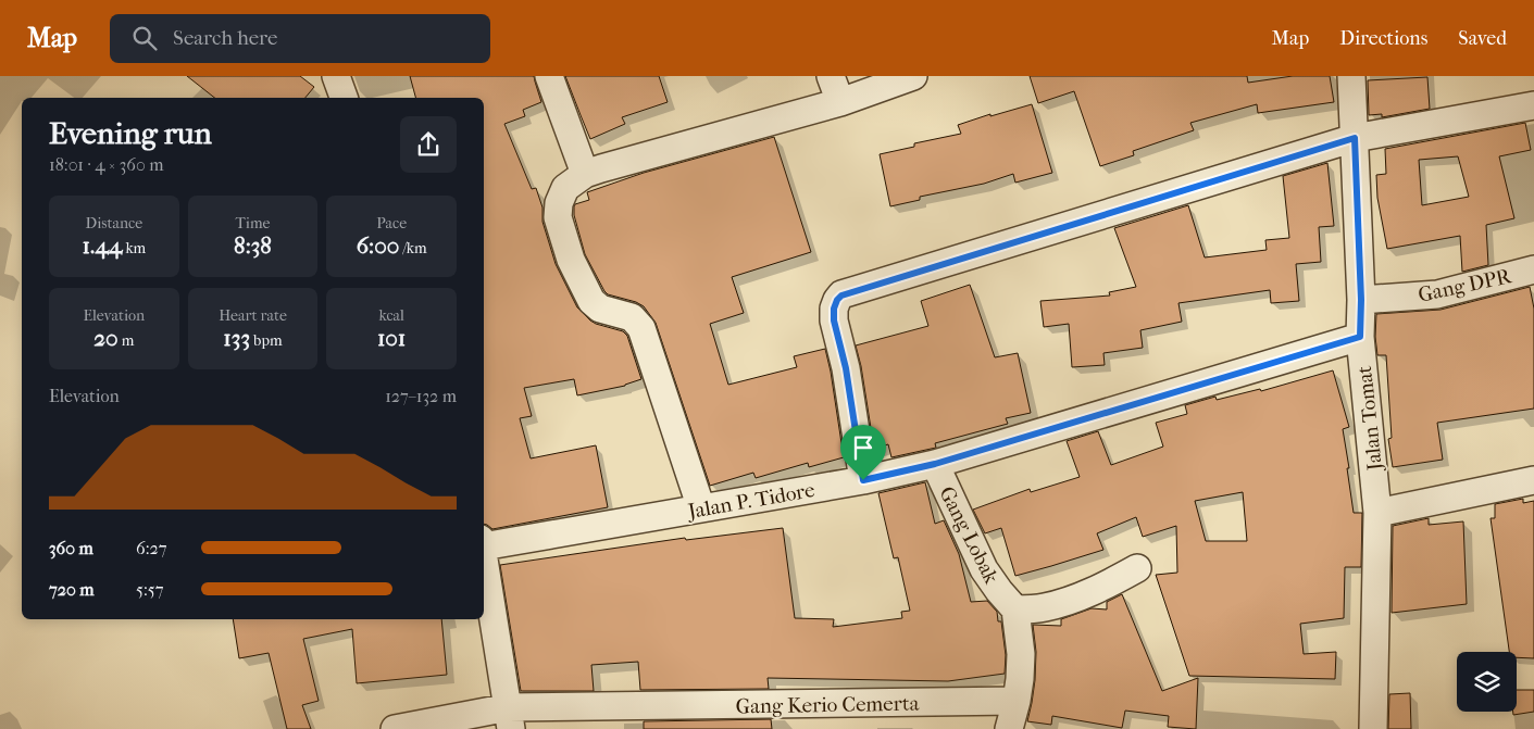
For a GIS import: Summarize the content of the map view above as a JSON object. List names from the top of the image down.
{
  "streets": {
    "street": [
      "Gang DPR",
      "Jalan Tomat",
      "Jalan P. Tidore",
      "Gang Lobak",
      "Gang Kerio Cemerta"
    ]
  },
  "crossings": [
    ["Gang DPR", "Jalan Tomat"],
    ["Jalan Tomat", "Jalan P. Tidore"],
    ["Jalan P. Tidore", "Gang Lobak"]
  ],
  "page": {
    "header": "Map",
    "search": "Search here",
    "nav": ["Map", "Directions", "Saved"],
    "heading": ["Evening run", "18:01 · 4 × 360 m"],
    "stats": [
      ["Distance", "1.44 km"],
      ["Time", "8:38"],
      ["Pace", "6:00 /km"],
      ["Elevation", "20 m"],
      ["Heart rate", "133 bpm"],
      ["kcal", "101"]
    ],
    "chart": ["Elevation", "127–132 m"],
    "list": [
      {
        "name": "360 m",
        "note": "6:27"
      },
      {
        "name": "720 m",
        "note": "5:57"
      }
    ]
  }
}
